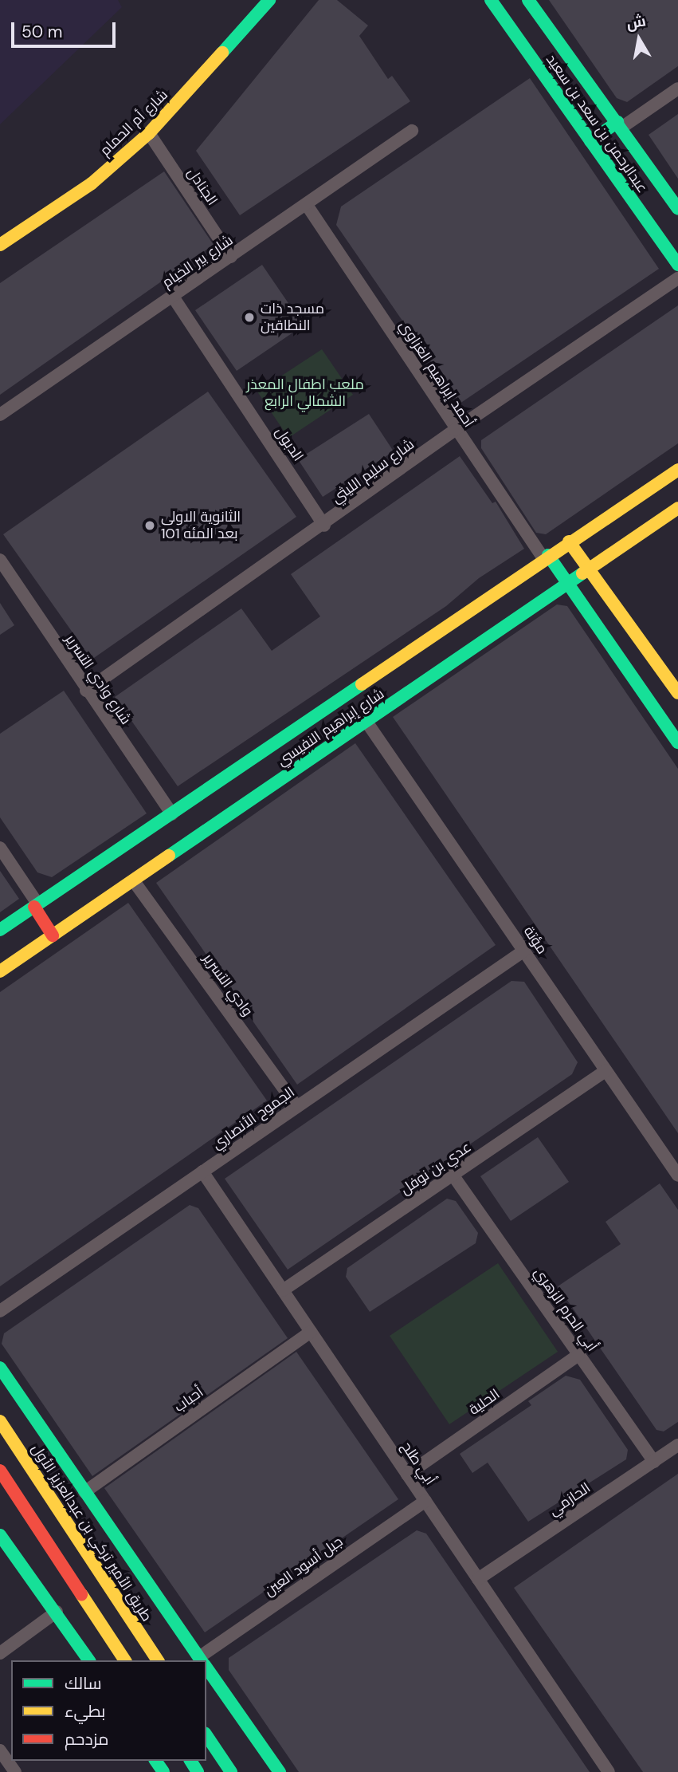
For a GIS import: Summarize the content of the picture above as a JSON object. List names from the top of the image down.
{
  "streets": {
    "street": [
      "شارع أم الحمام",
      "عبدالرحمن بن سعد بن سعيد",
      "الجنادل",
      "شارع بير الخيام",
      "أحمد إبراهيم الغزاوي",
      "الدبول",
      "شارع سليم الليثي",
      "شارع وادي التسرير",
      "شارع إبراهيم النفيسي",
      "مؤتة",
      "وادي التسرير",
      "الجموح الأنصاري",
      "عدي بن نوفل",
      "أبي الحرم الزهري",
      "أحباب",
      "الحلية",
      "أبي طلح",
      "الحازمي",
      "طريق الأمير تركي بن عبدالعزيز الأول",
      "جبل أسود العين"
    ]
  },
  "crossings": [
    ["شارع أم الحمام", "الجنادل"],
    ["الجنادل", "شارع بير الخيام"],
    ["شارع بير الخيام", "أحمد إبراهيم الغزاوي"],
    ["شارع بير الخيام", "الدبول"],
    ["أحمد إبراهيم الغزاوي", "شارع سليم الليثي"],
    ["أحمد إبراهيم الغزاوي", "شارع إبراهيم النفيسي"],
    ["الدبول", "شارع سليم الليثي"],
    ["شارع سليم الليثي", "شارع وادي التسرير"],
    ["شارع وادي التسرير", "شارع إبراهيم النفيسي"],
    ["شارع إبراهيم النفيسي", "مؤتة"],
    ["شارع إبراهيم النفيسي", "وادي التسرير"],
    ["مؤتة", "الجموح الأنصاري"],
    ["مؤتة", "عدي بن نوفل"],
    ["وادي التسرير", "الجموح الأنصاري"],
    ["الجموح الأنصاري", "أبي طلح"],
    ["عدي بن نوفل", "أبي الحرم الزهري"],
    ["عدي بن نوفل", "أبي طلح"],
    ["أبي الحرم الزهري", "الحلية"],
    ["أبي الحرم الزهري", "الحازمي"],
    ["أحباب", "أبي طلح"],
    ["الحلية", "أبي طلح"],
    ["أبي طلح", "الحازمي"],
    ["أبي طلح", "جبل أسود العين"]
  ],
  "parks": ["ملعب اطفال المعذر الشمالي الرابع"],
  "places": ["مسجد ذات النطاقين", "الثانوية الاولى بعد المئه 101"],
  "legend": ["سالك", "بطيء", "مزدحم"],
  "scale_bar": "50 m",
  "north": "top"
}
